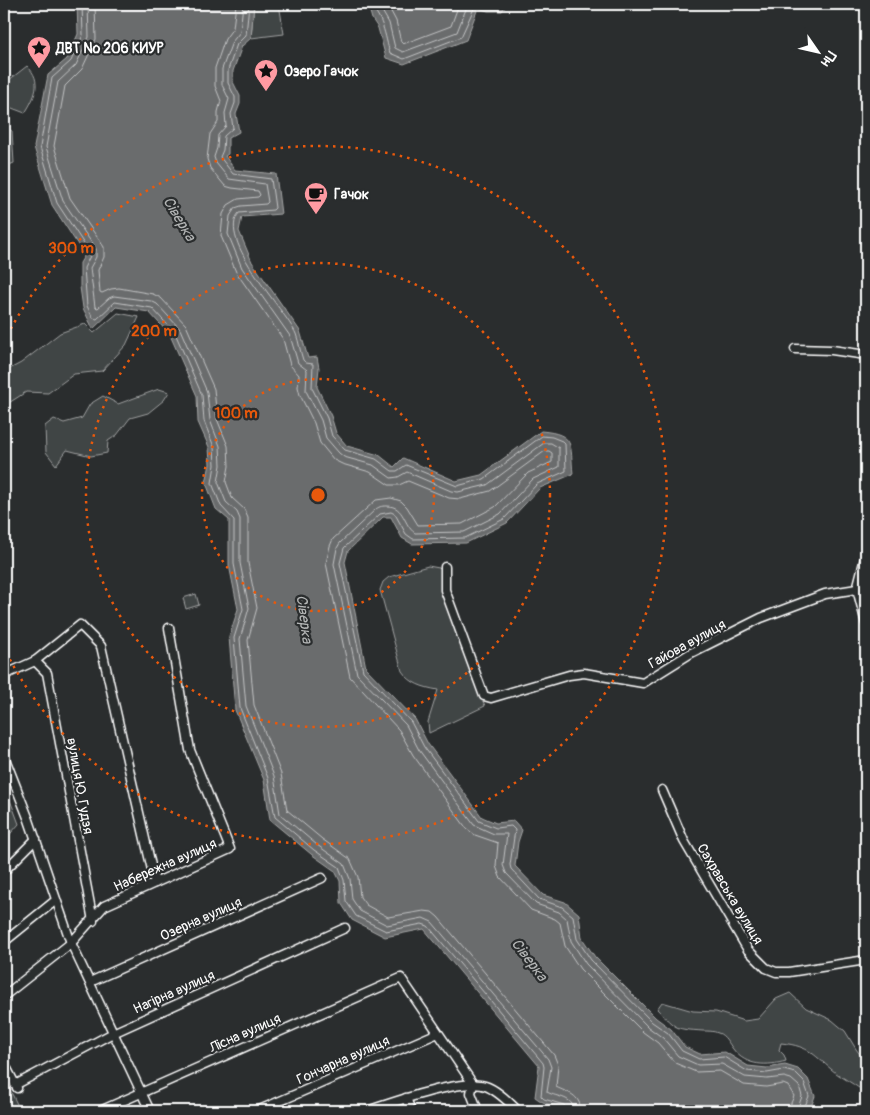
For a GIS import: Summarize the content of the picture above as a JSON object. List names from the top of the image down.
{
  "streets": {
    "street": [
      "Гайова вулиця",
      "вулиця Ю. Гудзя",
      "Набережна вулиця",
      "Сахравська вулиця",
      "Озерна вулиця",
      "Нагірна вулиця",
      "Лісна вулиця",
      "Гончарна вулиця"
    ]
  },
  "crossings": [
    ["вулиця Ю. Гудзя", "Набережна вулиця"],
    ["Лісна вулиця", "Гончарна вулиця"]
  ],
  "water": ["Сіверка"],
  "places": {
    "place": ["ДВТ № 206 КИУР", "Озеро Гачок"],
    "cafe": ["Гачок"]
  },
  "north": "bottom right",
  "rings": ["300 m", "200 m", "100 m"]
}
